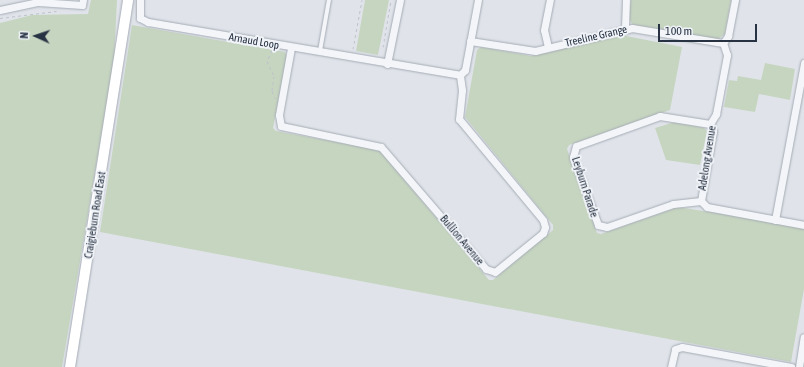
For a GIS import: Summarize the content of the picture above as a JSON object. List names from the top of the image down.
{
  "streets": {
    "main road": ["Craigieburn Road East"],
    "street": [
      "Treeline Grange",
      "Arnaud Loop",
      "Adelong Avenue",
      "Leyburn Parade",
      "Bullion Avenue"
    ]
  },
  "crossings": [
    ["Treeline Grange", "Adelong Avenue"],
    ["Treeline Grange", "Bullion Avenue"],
    ["Arnaud Loop", "Bullion Avenue"],
    ["Adelong Avenue", "Leyburn Parade"]
  ],
  "scale_bar": "100 m",
  "north": "left"
}
